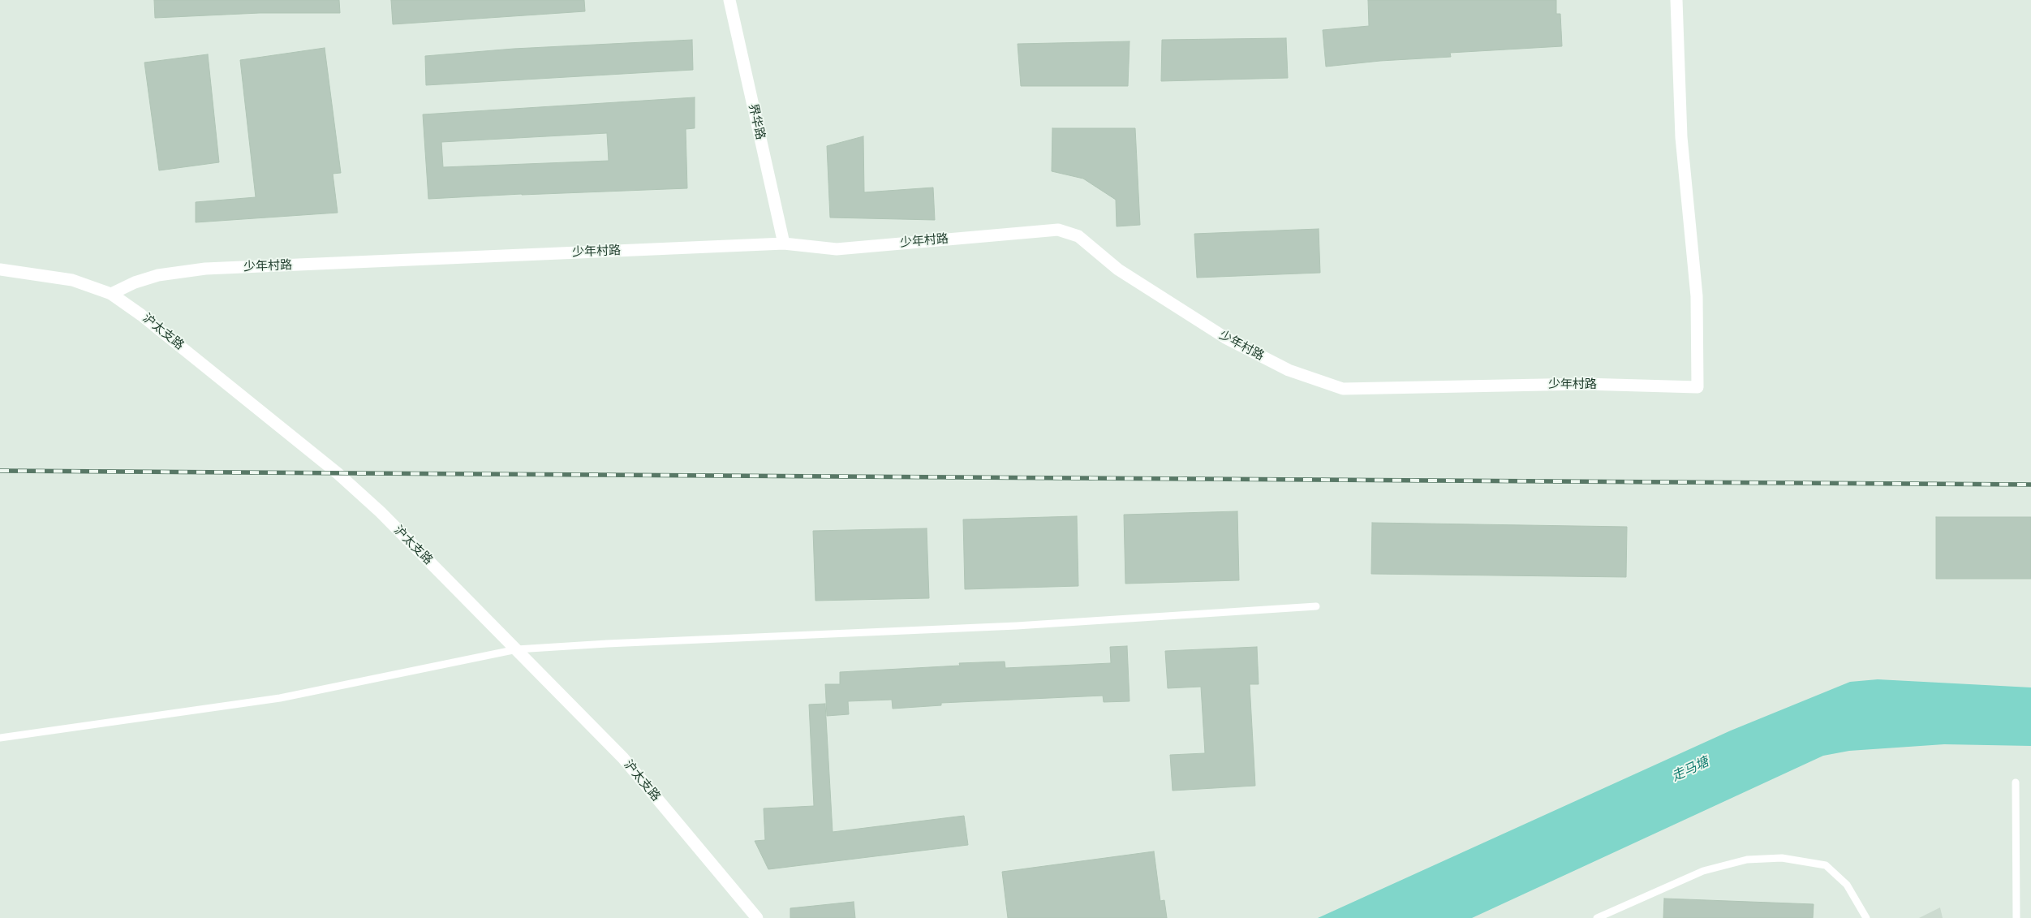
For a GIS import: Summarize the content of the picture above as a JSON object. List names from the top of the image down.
{
  "streets": {
    "street": ["界华路", "少年村路", "沪太支路"]
  },
  "crossings": [
    ["界华路", "少年村路"],
    ["少年村路", "沪太支路"]
  ],
  "water": ["走马塘"]
}
